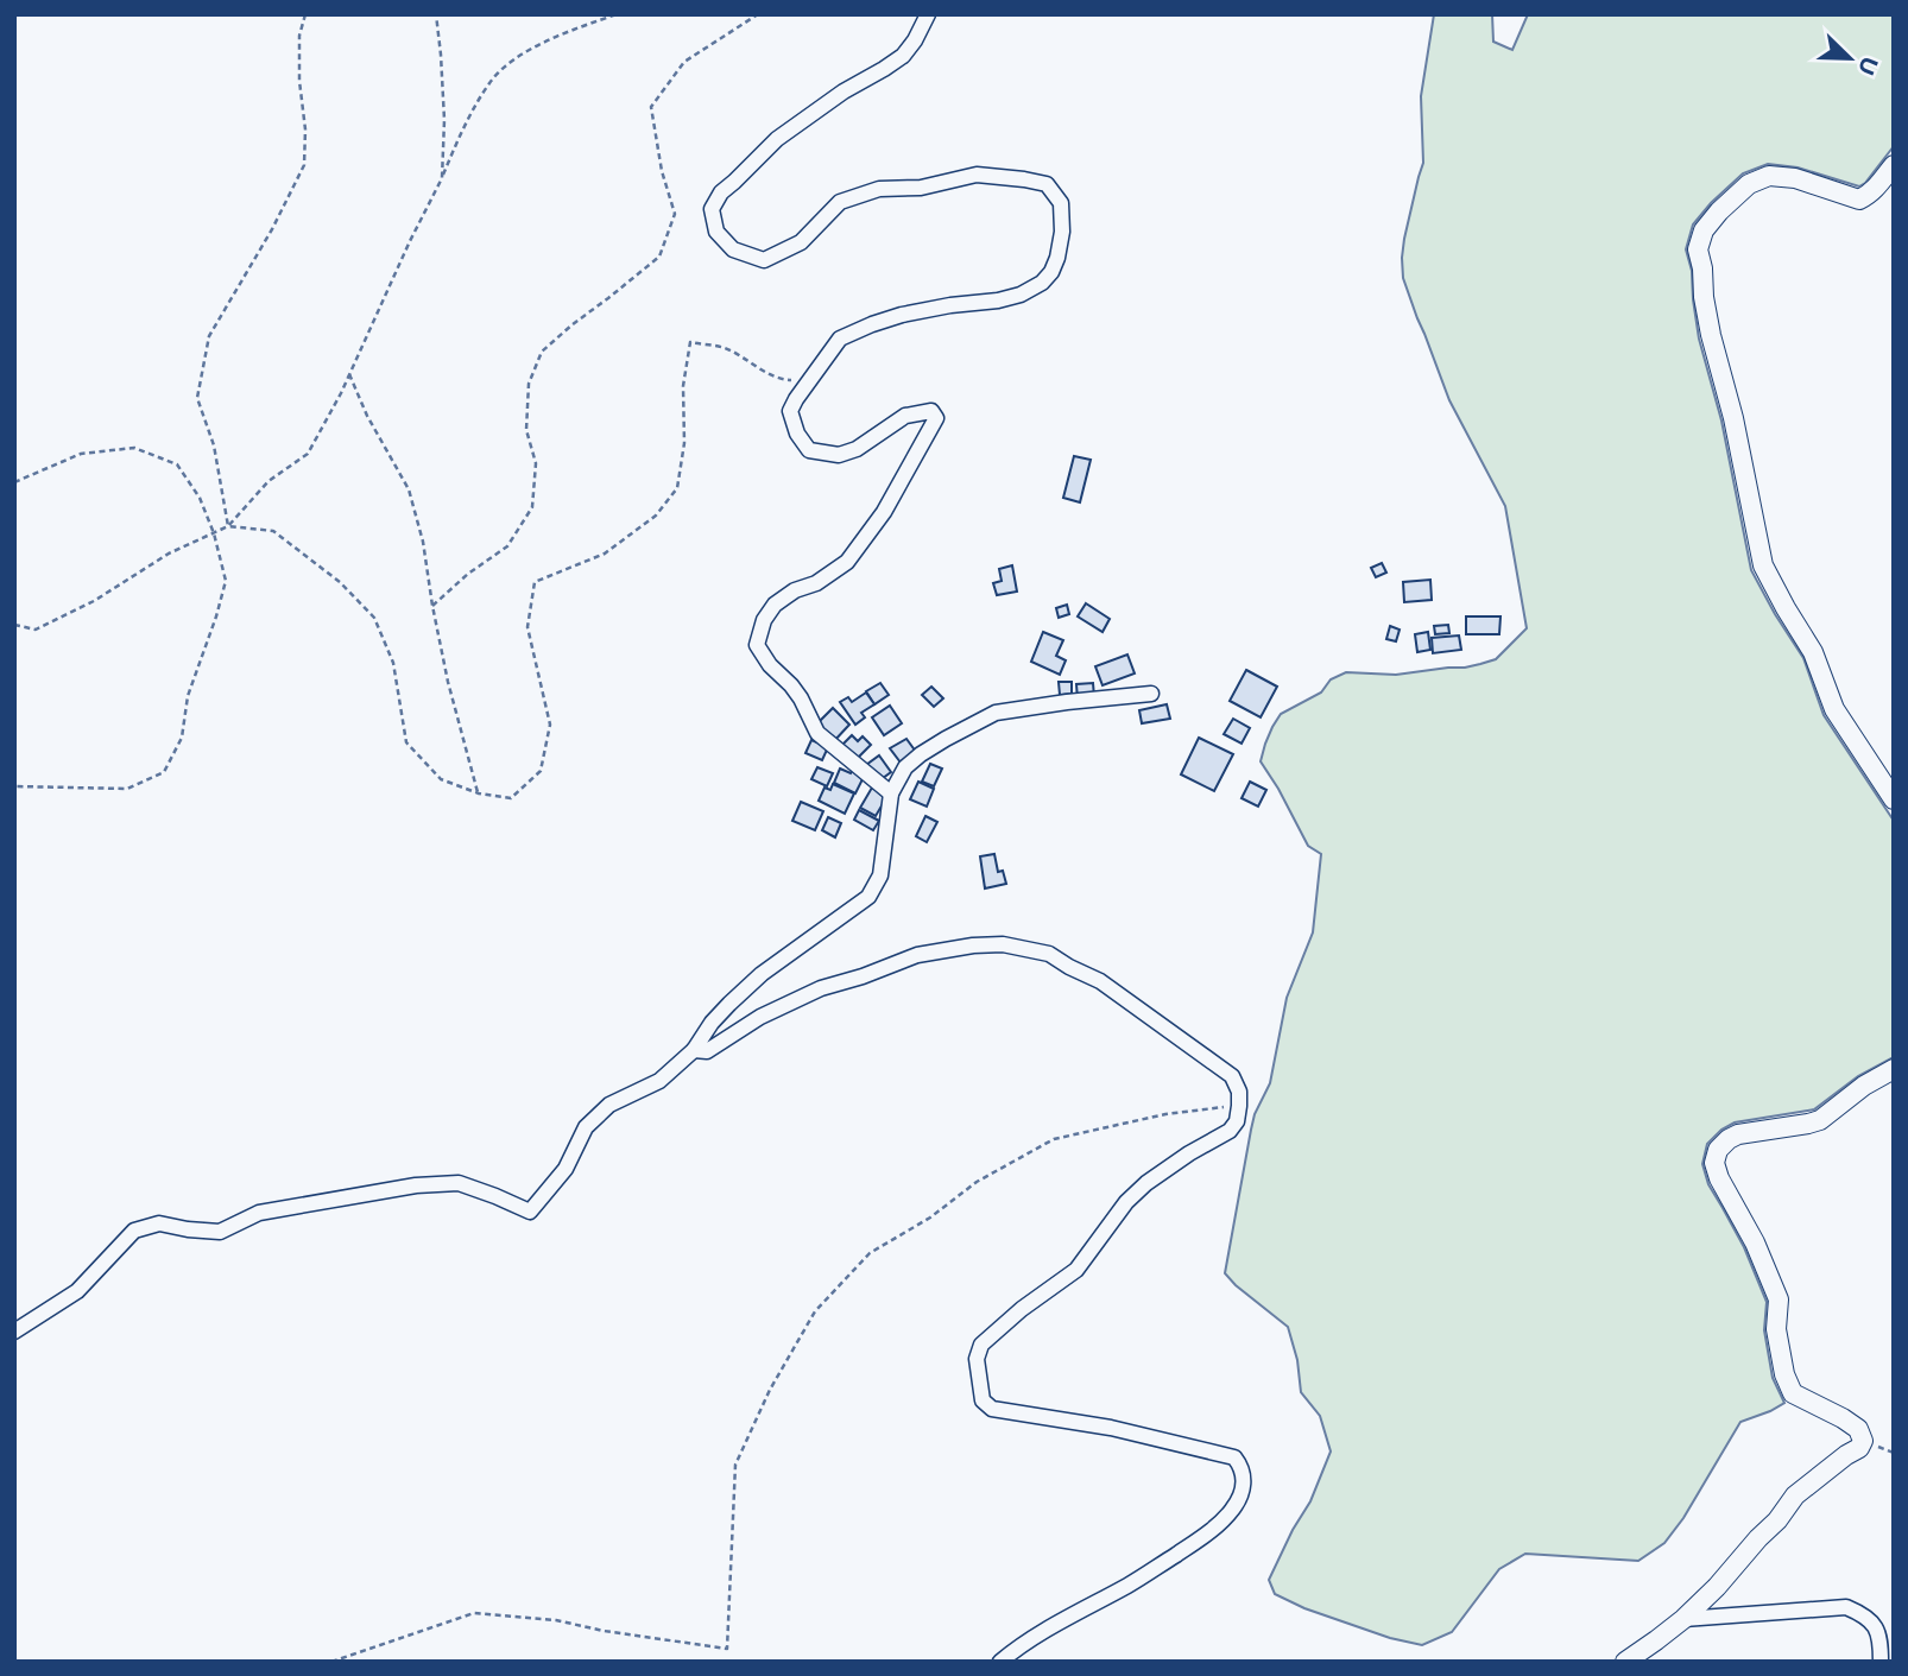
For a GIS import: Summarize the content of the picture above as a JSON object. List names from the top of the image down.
{
  "north": "bottom right"
}
